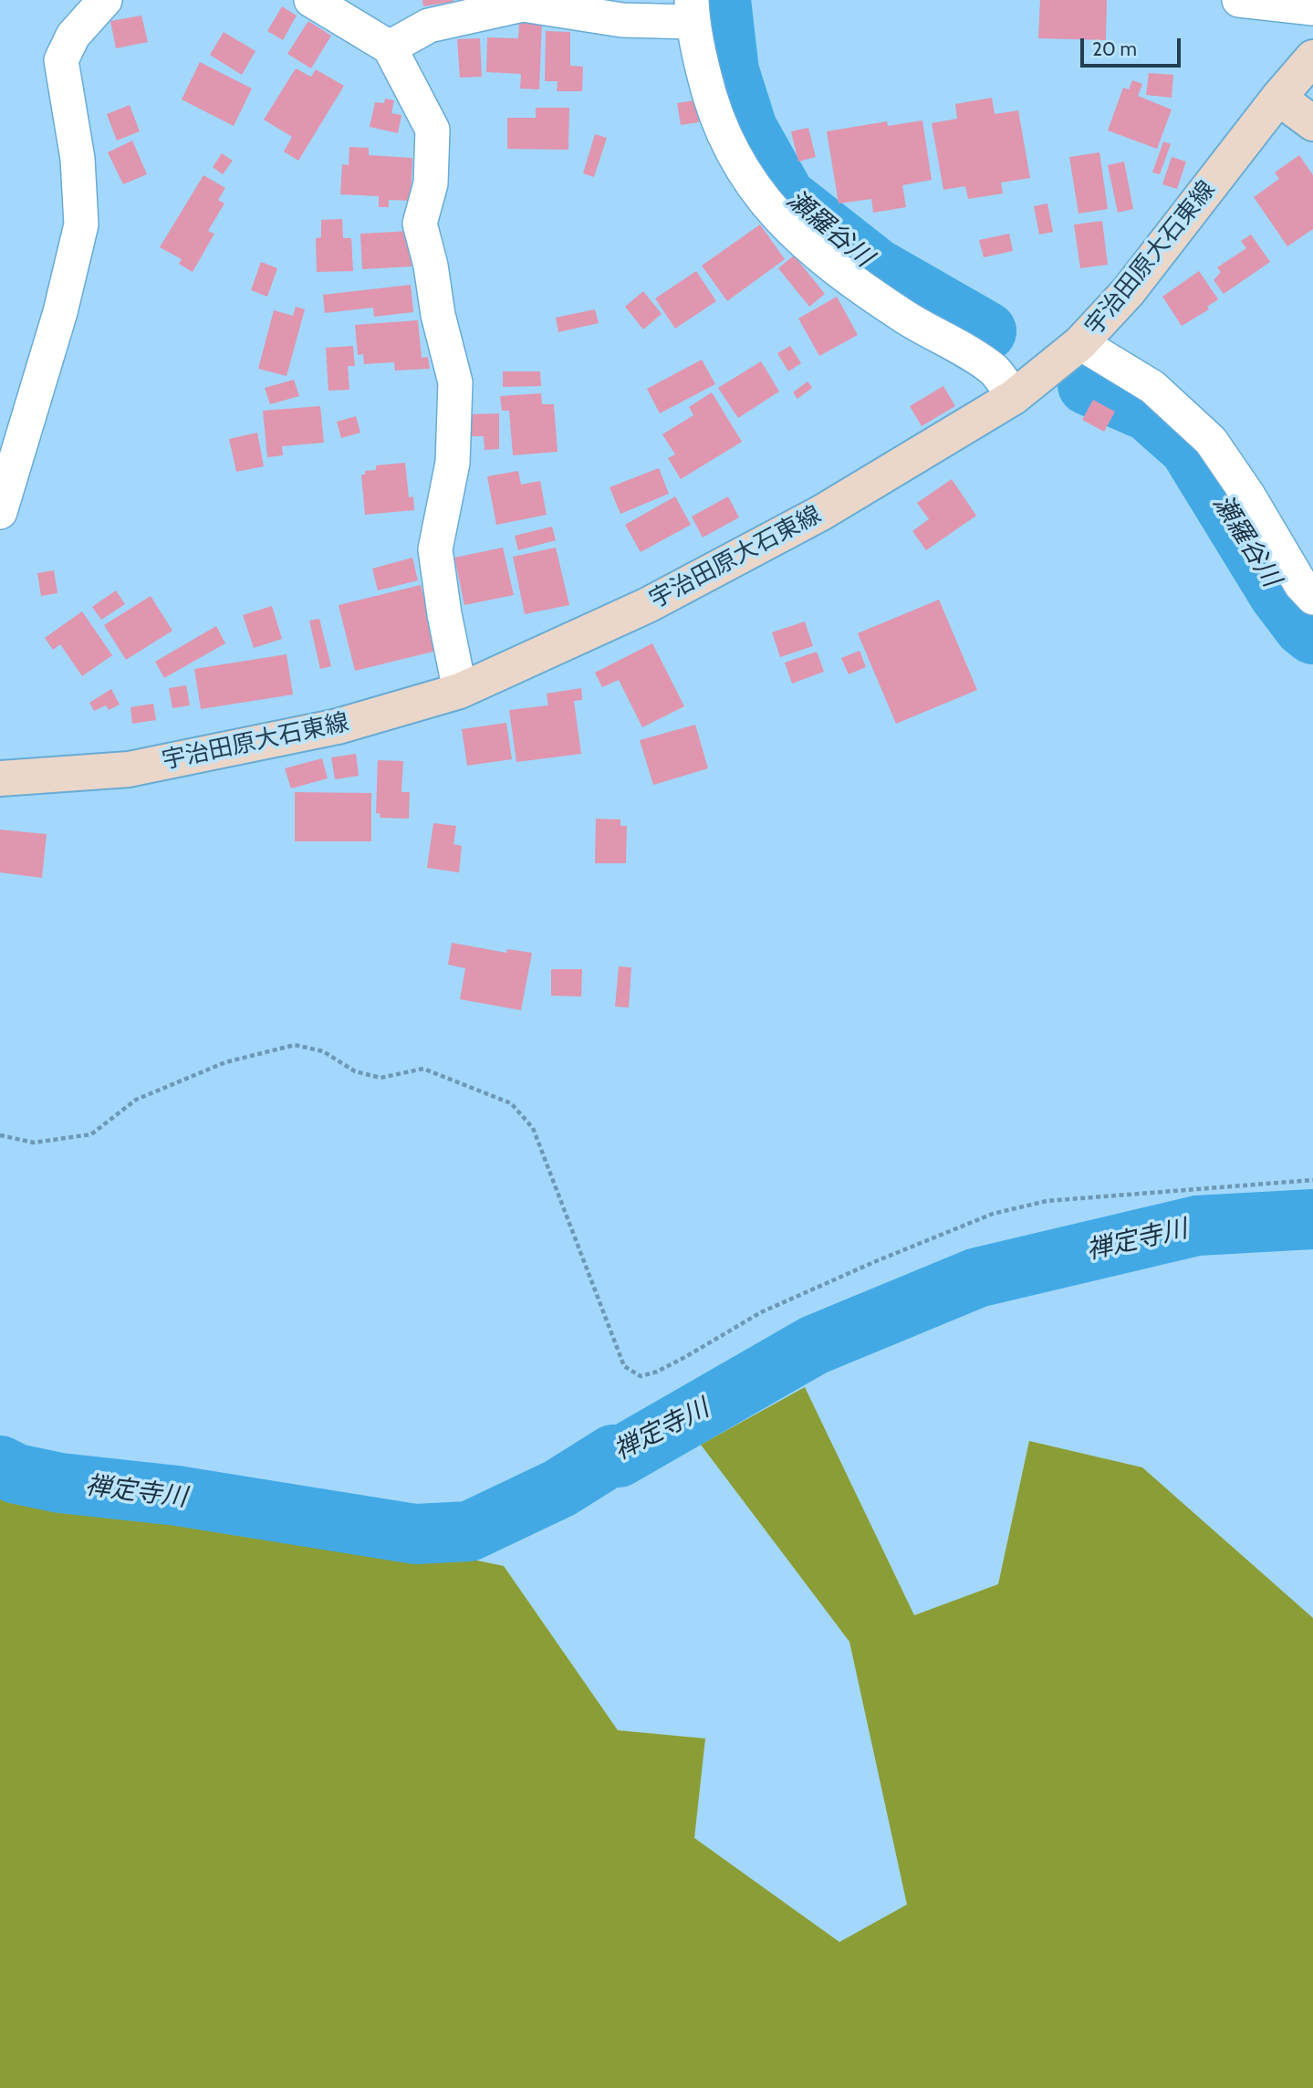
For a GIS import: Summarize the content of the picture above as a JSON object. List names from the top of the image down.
{
  "streets": {
    "main road": ["宇治田原大石東線"]
  },
  "water": ["瀬羅谷川", "禅定寺川"],
  "scale_bar": "20 m"
}
